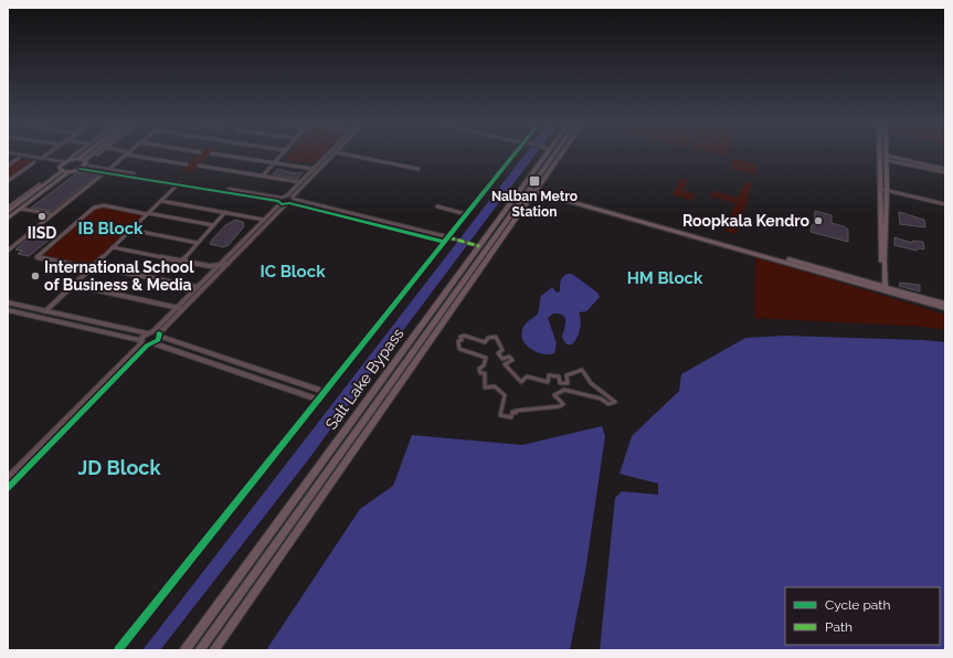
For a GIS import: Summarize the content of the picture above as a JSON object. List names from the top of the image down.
{
  "streets": {
    "main road": ["Salt Lake Bypass"]
  },
  "districts": [
    "IB Block",
    "IC Block",
    "HM Block",
    "JD Block"
  ],
  "places": {
    "transit": ["Nalban Metro Station"],
    "other": ["IISD", "Roopkala Kendro", "International School of Business & Media"]
  },
  "legend": ["Cycle path", "Path"]
}
